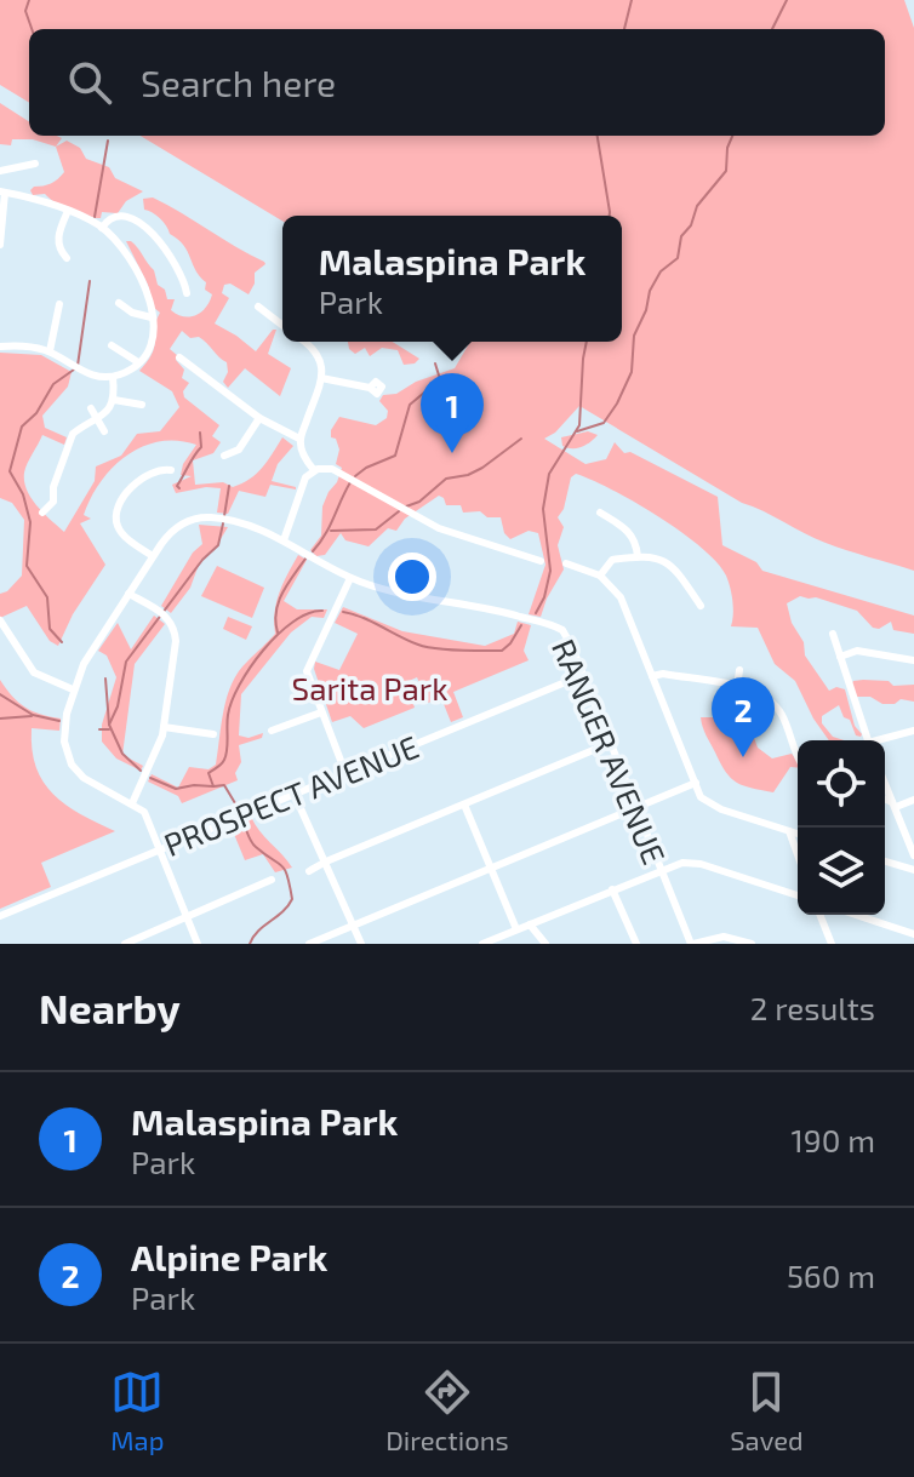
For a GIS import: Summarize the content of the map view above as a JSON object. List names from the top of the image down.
{
  "streets": {
    "street": ["RANGER AVENUE", "PROSPECT AVENUE"]
  },
  "crossings": [
    ["RANGER AVENUE", "PROSPECT AVENUE"]
  ],
  "parks": ["Sarita Park"],
  "page": {
    "search": "Search here",
    "popup": ["Malaspina Park", "Park"],
    "pins": ["1", "2"],
    "heading": ["Nearby", "2 results"],
    "list": [
      {
        "mark": "1",
        "name": "Malaspina Park",
        "note": "Park",
        "value": "190 m"
      },
      {
        "mark": "2",
        "name": "Alpine Park",
        "note": "Park",
        "value": "560 m"
      }
    ],
    "nav": ["Map", "Directions", "Saved"]
  }
}
